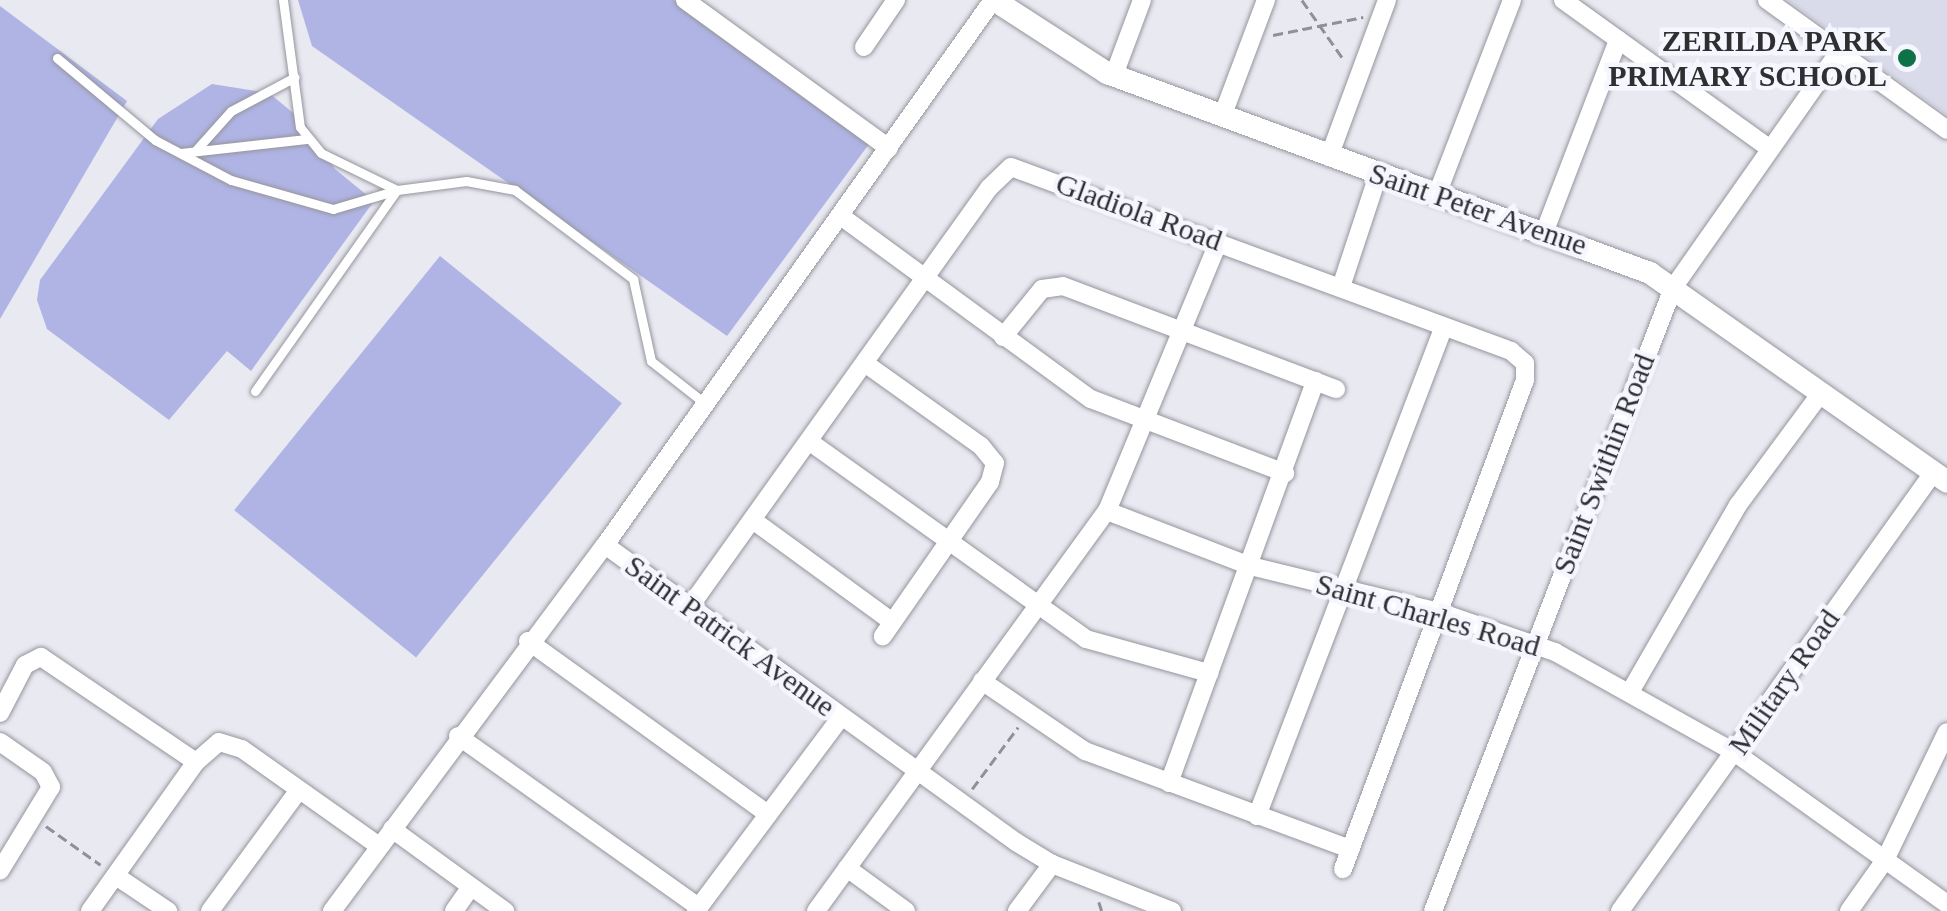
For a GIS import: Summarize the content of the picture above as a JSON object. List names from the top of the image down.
{
  "streets": {
    "street": [
      "Saint Peter Avenue",
      "Gladiola Road",
      "Saint Swithin Road",
      "Saint Charles Road",
      "Saint Patrick Avenue",
      "Military Road"
    ]
  },
  "crossings": [
    ["Saint Peter Avenue", "Saint Swithin Road"],
    ["Saint Peter Avenue", "Saint Patrick Avenue"],
    ["Saint Peter Avenue", "Military Road"],
    ["Gladiola Road", "Saint Charles Road"],
    ["Gladiola Road", "Saint Patrick Avenue"],
    ["Saint Swithin Road", "Saint Charles Road"],
    ["Saint Charles Road", "Military Road"]
  ],
  "places": ["ZERILDA PARK PRIMARY SCHOOL"]
}
